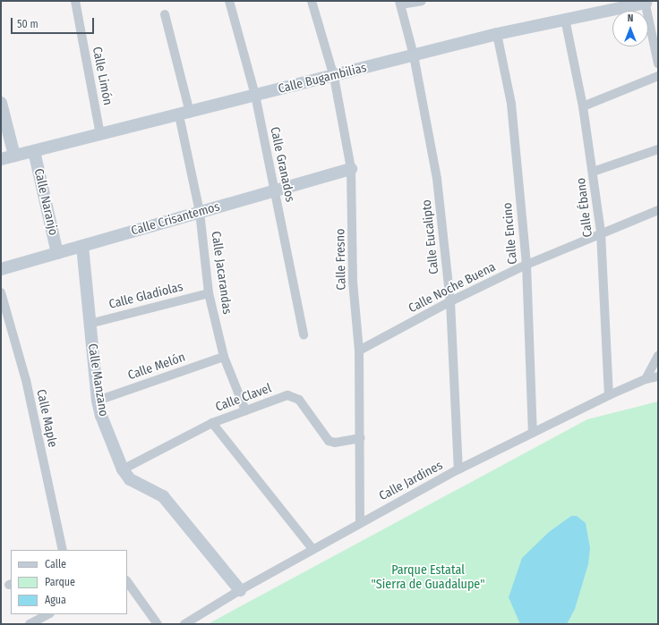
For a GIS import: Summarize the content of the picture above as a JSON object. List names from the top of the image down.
{
  "streets": {
    "street": [
      "Calle Limón",
      "Calle Bugambilias",
      "Calle Granados",
      "Calle Naranjo",
      "Calle Ébano",
      "Calle Crisantemos",
      "Calle Encino",
      "Calle Eucalipto",
      "Calle Fresno",
      "Calle Jacarandas",
      "Calle Noche Buena",
      "Calle Gladiolas",
      "Calle Melón",
      "Calle Manzano",
      "Calle Clavel",
      "Calle Maple",
      "Calle Jardines"
    ]
  },
  "crossings": [
    ["Calle Limón", "Calle Bugambilias"],
    ["Calle Bugambilias", "Calle Granados"],
    ["Calle Bugambilias", "Calle Naranjo"],
    ["Calle Bugambilias", "Calle Ébano"],
    ["Calle Bugambilias", "Calle Encino"],
    ["Calle Bugambilias", "Calle Eucalipto"],
    ["Calle Bugambilias", "Calle Fresno"],
    ["Calle Bugambilias", "Calle Jacarandas"],
    ["Calle Granados", "Calle Crisantemos"],
    ["Calle Naranjo", "Calle Crisantemos"],
    ["Calle Ébano", "Calle Noche Buena"],
    ["Calle Ébano", "Calle Jardines"],
    ["Calle Crisantemos", "Calle Fresno"],
    ["Calle Crisantemos", "Calle Jacarandas"],
    ["Calle Crisantemos", "Calle Manzano"],
    ["Calle Encino", "Calle Noche Buena"],
    ["Calle Encino", "Calle Jardines"],
    ["Calle Eucalipto", "Calle Noche Buena"],
    ["Calle Eucalipto", "Calle Jardines"],
    ["Calle Fresno", "Calle Noche Buena"],
    ["Calle Fresno", "Calle Clavel"],
    ["Calle Fresno", "Calle Jardines"],
    ["Calle Jacarandas", "Calle Gladiolas"],
    ["Calle Jacarandas", "Calle Melón"],
    ["Calle Jacarandas", "Calle Clavel"],
    ["Calle Gladiolas", "Calle Manzano"],
    ["Calle Melón", "Calle Manzano"],
    ["Calle Manzano", "Calle Clavel"],
    ["Calle Manzano", "Calle Jardines"]
  ],
  "parks": ["Parque Estatal \"Sierra de Guadalupe\""],
  "legend": ["Calle", "Parque", "Agua"],
  "scale_bar": "50 m",
  "north": "top"
}
